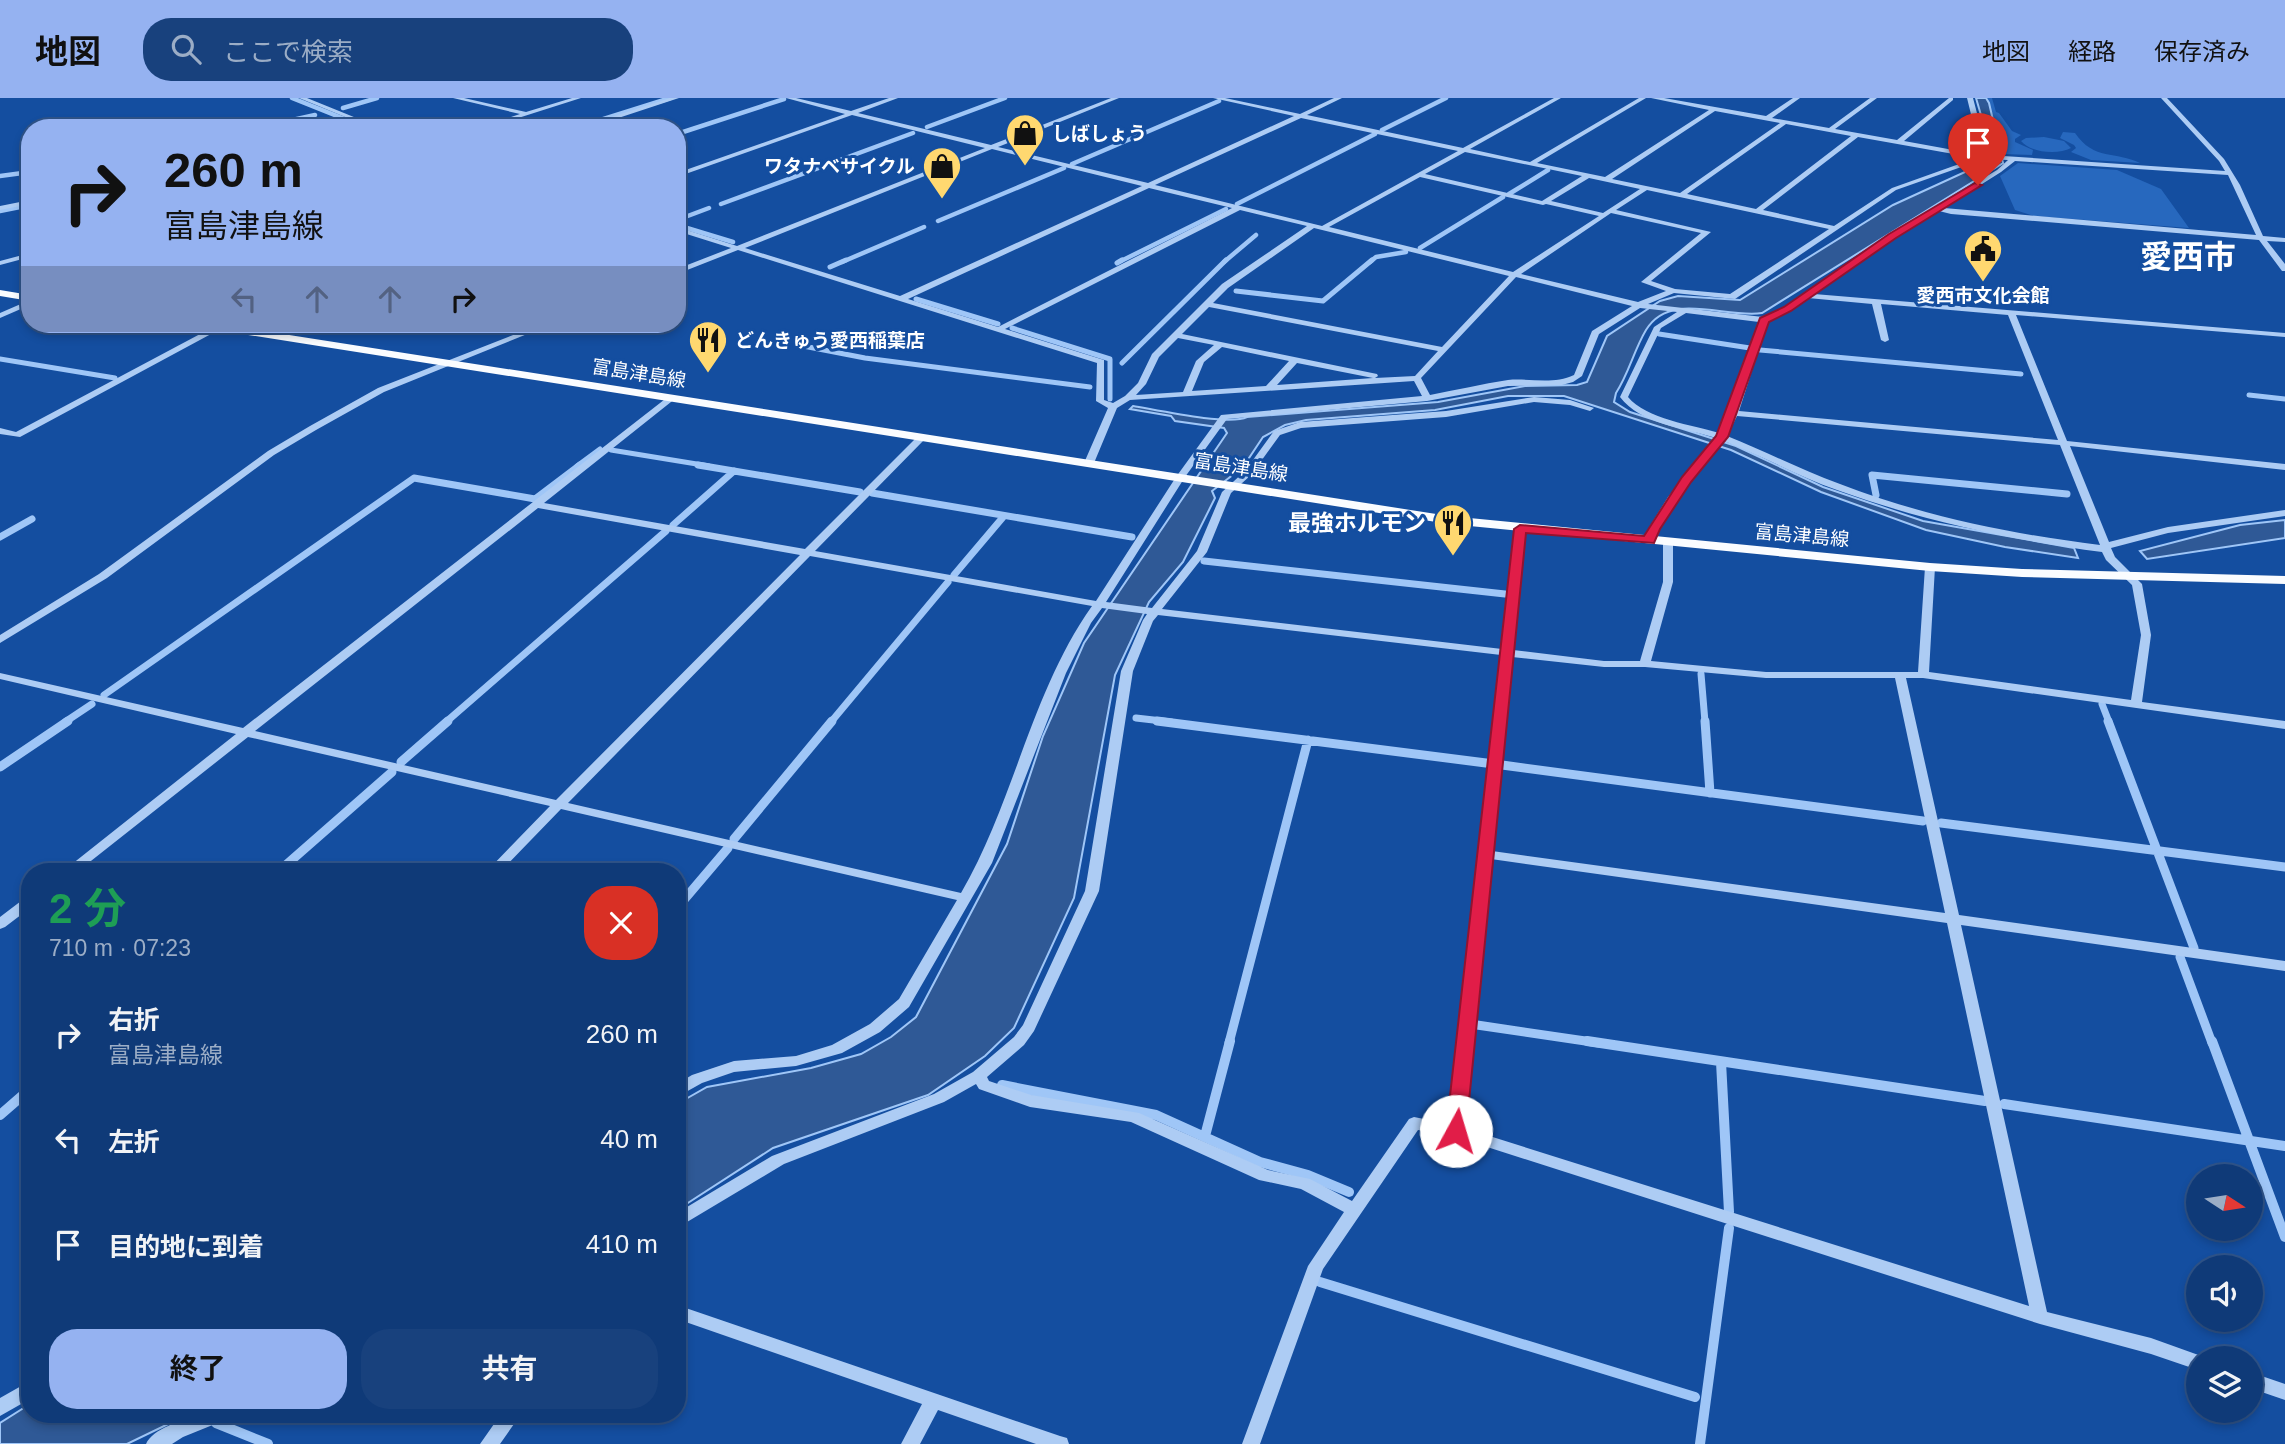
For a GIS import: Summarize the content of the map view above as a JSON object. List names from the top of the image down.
{
  "streets": {
    "main road": ["富島津島線"]
  },
  "districts": ["愛西市"],
  "places": {
    "shop": ["しばしょう", "ワタナベサイクル"],
    "public building": ["愛西市文化会館"],
    "restaurant": ["どんきゅう愛西稲葉店", "最強ホルモン"]
  },
  "north": "right",
  "page": {
    "header": "地図",
    "search": "ここで検索",
    "nav": ["地図", "経路", "保存済み"],
    "turn": ["260 m", "富島津島線"],
    "heading": ["2 分", "710 m · 07:23"],
    "list": [
      {
        "name": "右折",
        "note": "富島津島線",
        "value": "260 m"
      },
      {
        "name": "左折",
        "value": "40 m"
      },
      {
        "name": "目的地に到着",
        "value": "410 m"
      }
    ],
    "buttons": ["終了", "共有"]
  }
}
